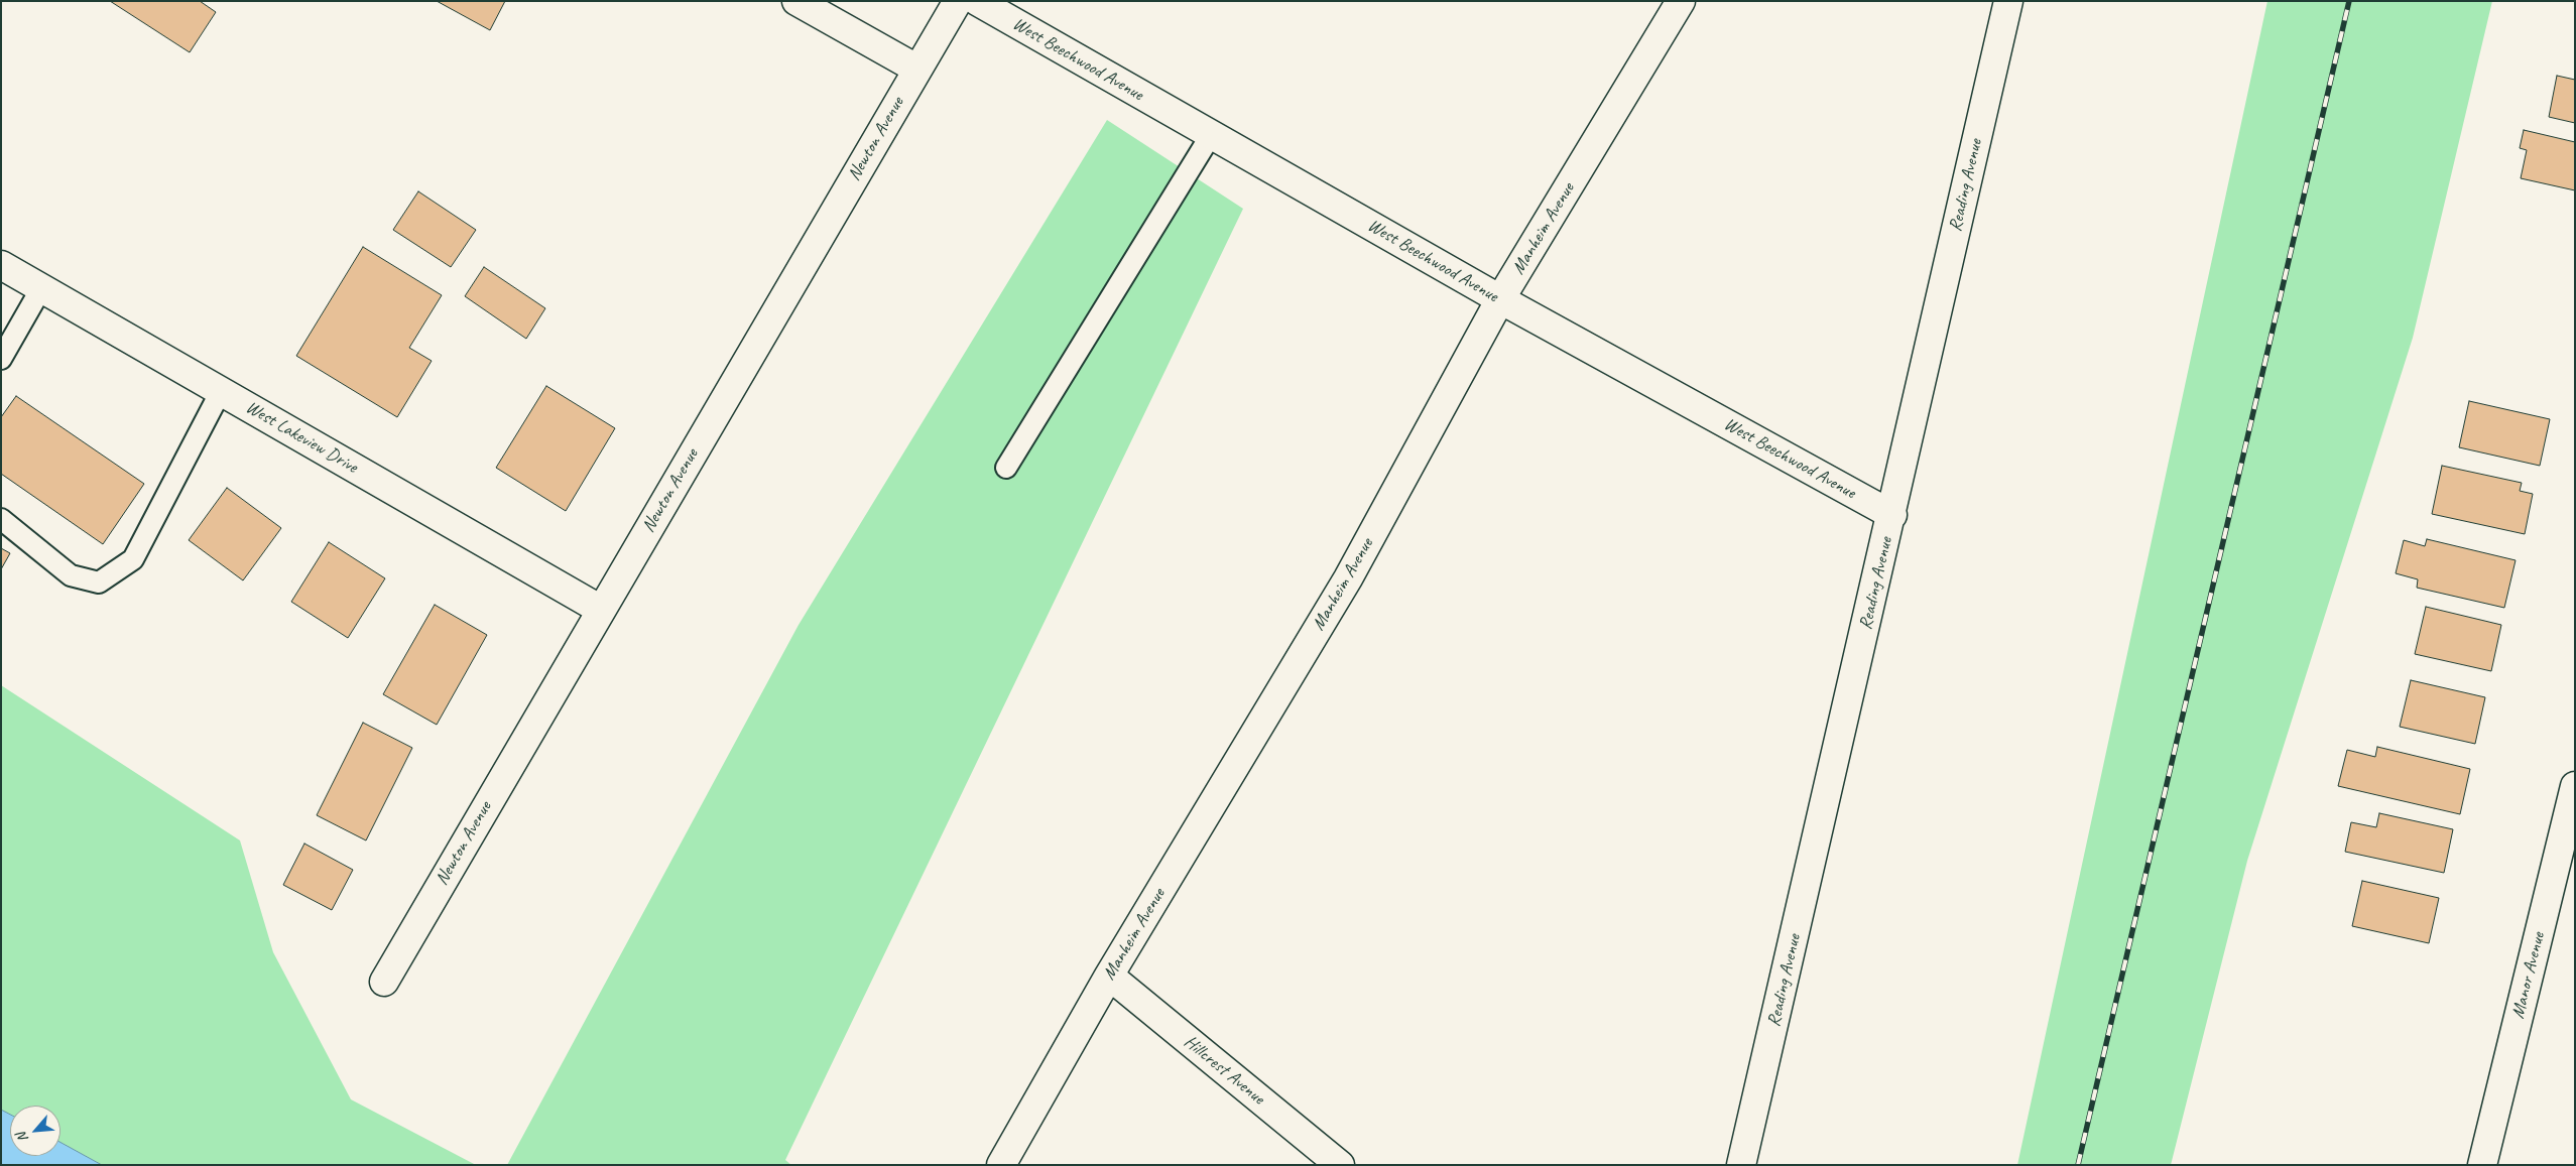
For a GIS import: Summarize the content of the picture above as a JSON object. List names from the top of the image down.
{
  "streets": {
    "street": [
      "West Beechwood Avenue",
      "Newton Avenue",
      "Reading Avenue",
      "Manheim Avenue",
      "West Lakeview Drive",
      "Manor Avenue",
      "Hillcrest Avenue"
    ]
  },
  "crossings": [
    ["West Beechwood Avenue", "Reading Avenue"],
    ["West Beechwood Avenue", "Manheim Avenue"],
    ["Newton Avenue", "West Lakeview Drive"],
    ["Manheim Avenue", "Hillcrest Avenue"]
  ],
  "north": "bottom left"
}
